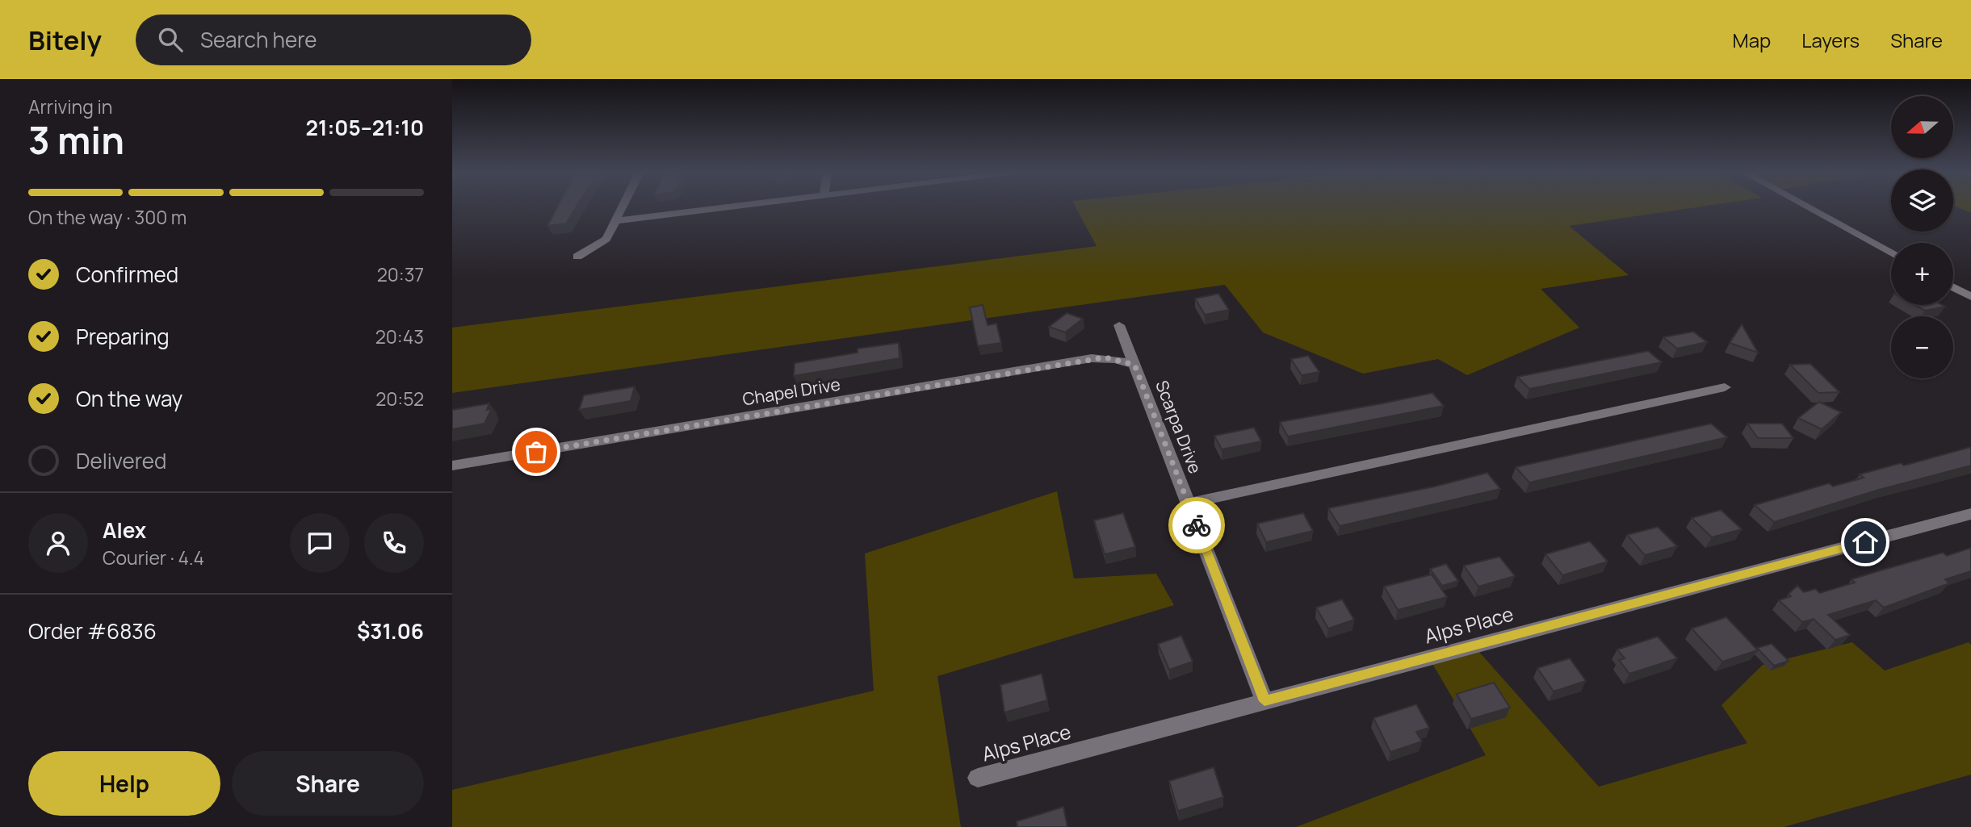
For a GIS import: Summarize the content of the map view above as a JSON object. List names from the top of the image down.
{
  "streets": {
    "street": ["Chapel Drive", "Scarpa Drive", "Alps Place"]
  },
  "crossings": [
    ["Chapel Drive", "Scarpa Drive"],
    ["Scarpa Drive", "Alps Place"]
  ],
  "north": "left",
  "page": {
    "header": "Bitely",
    "search": "Search here",
    "nav": ["Map", "Layers", "Share"],
    "heading": ["3 min", "Arriving in", "21:05–21:10"],
    "panel": [
      "Alex",
      "Courier · 4.4",
      "Order #6836",
      "$31.06"
    ],
    "map_buttons": ["+", "−"],
    "bar": "On the way · 300 m",
    "list": [
      ["Confirmed", "20:37"],
      ["Preparing", "20:43"],
      ["On the way", "20:52"],
      "Delivered"
    ],
    "buttons": ["Help", "Share"]
  }
}
